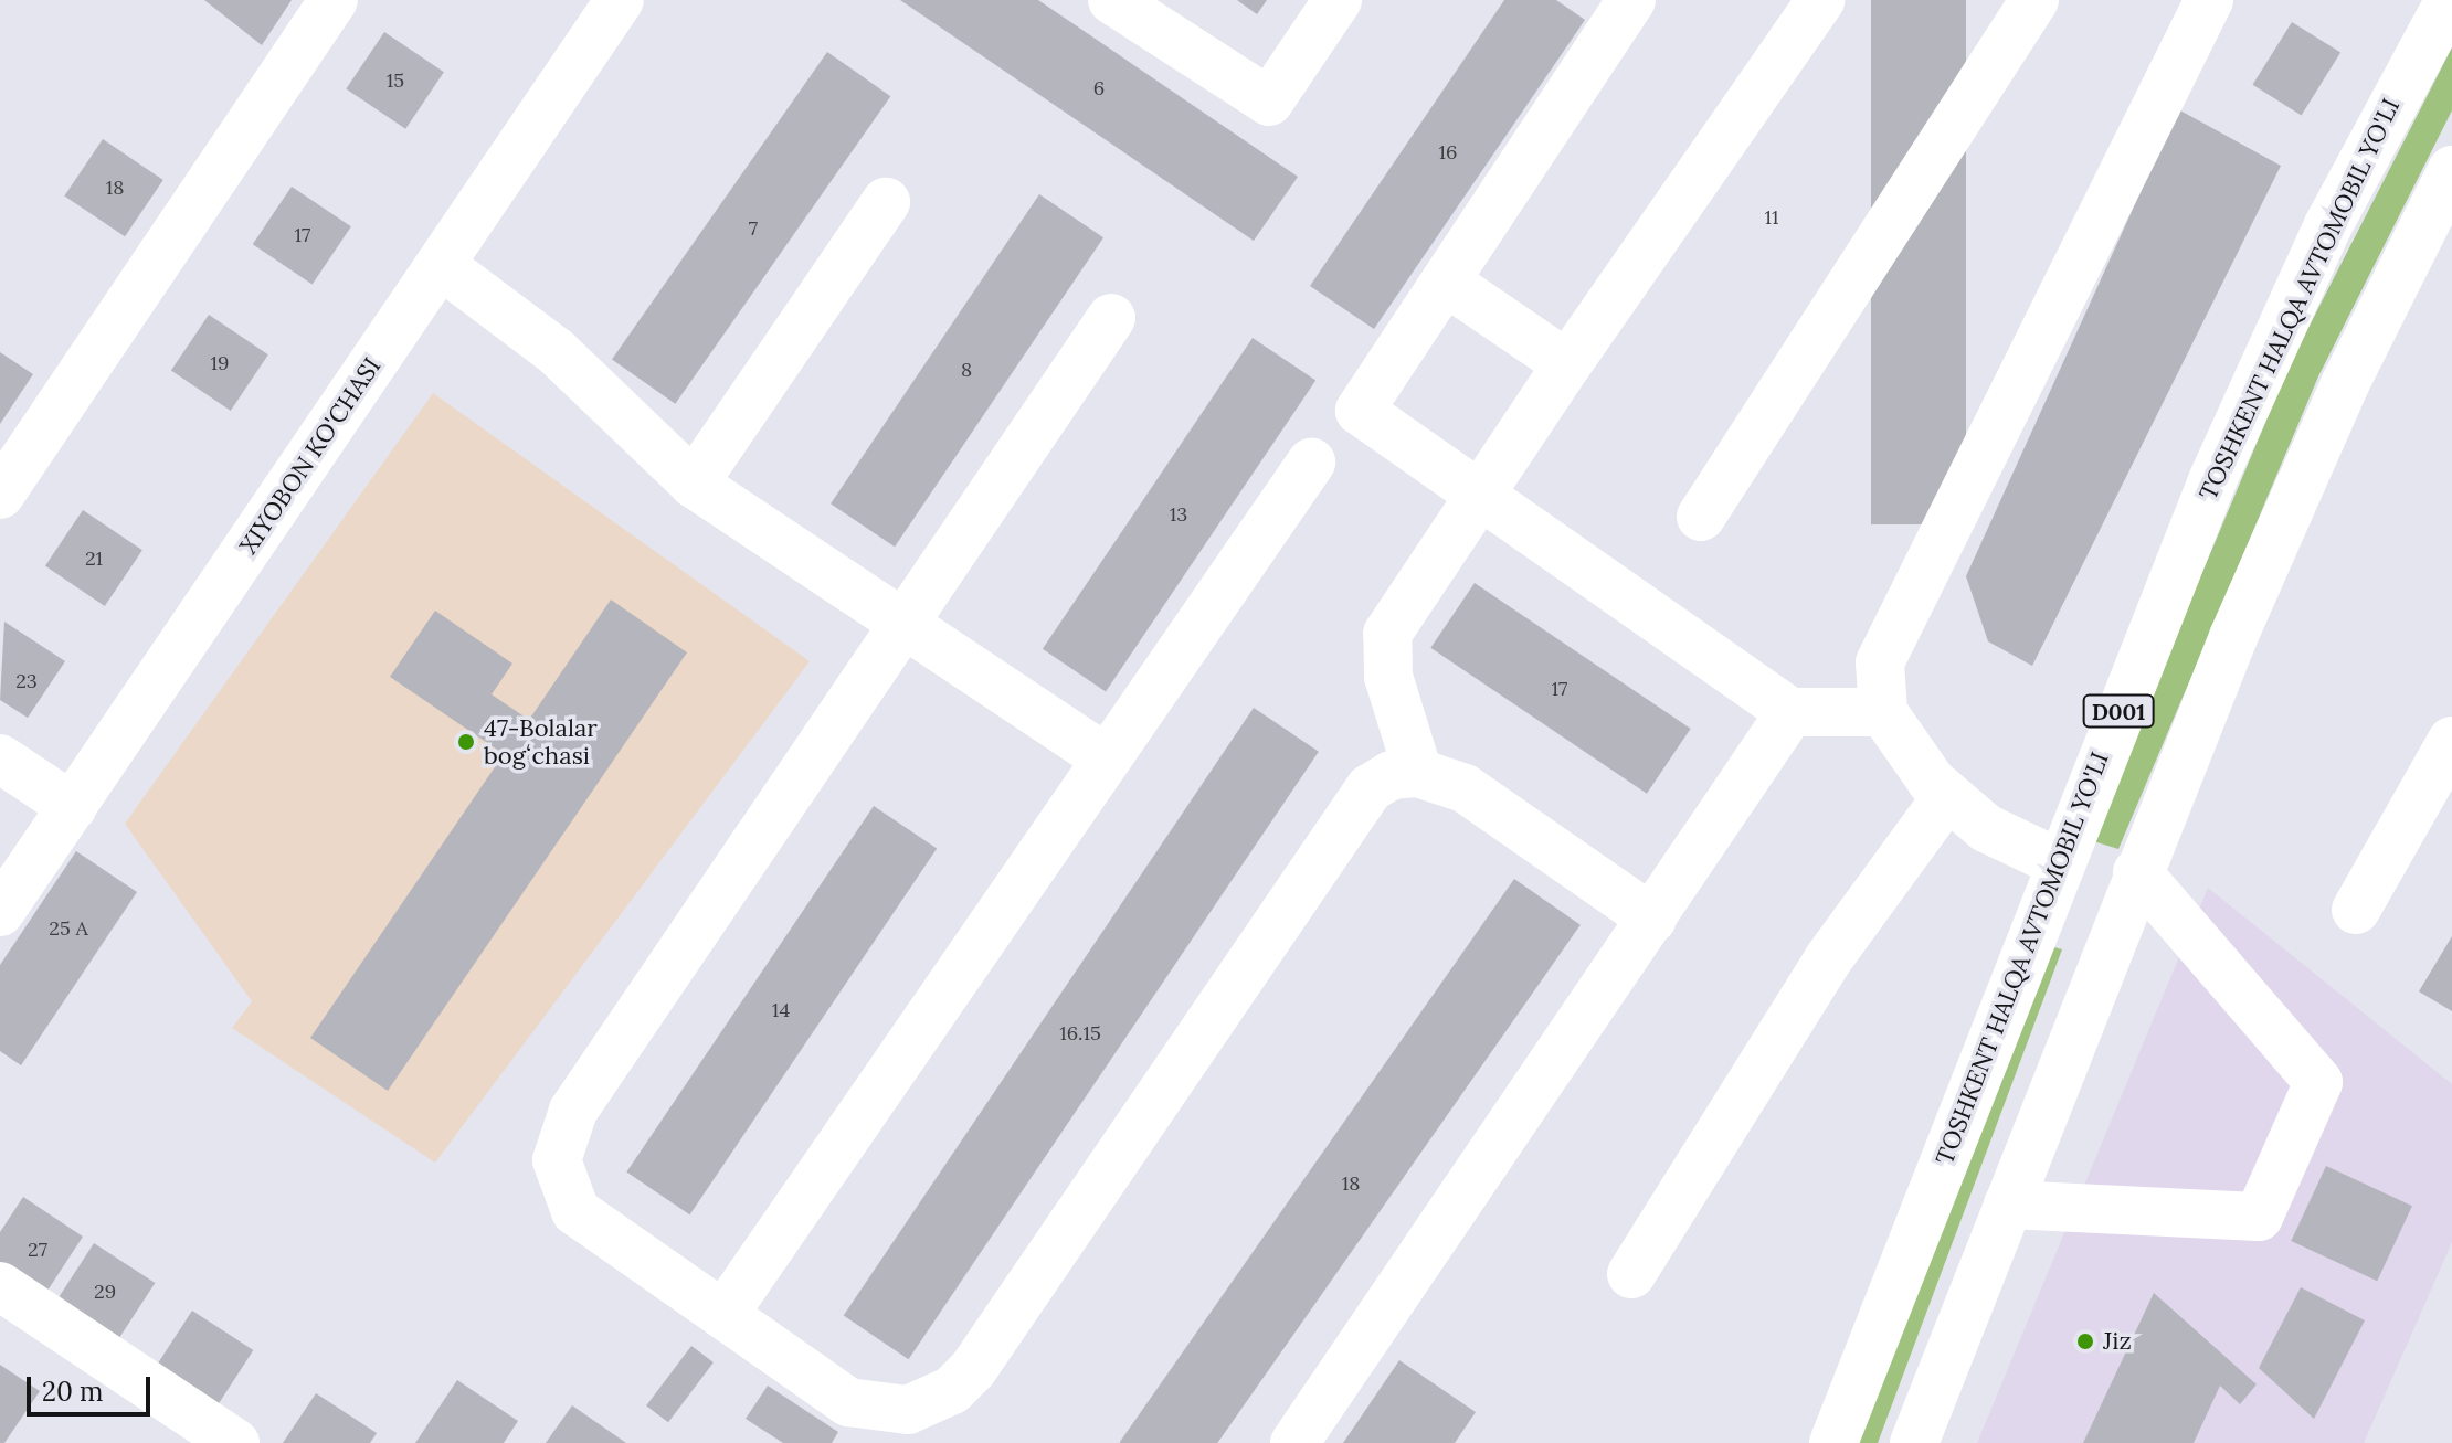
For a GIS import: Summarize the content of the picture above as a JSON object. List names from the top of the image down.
{
  "streets": {
    "main road": ["TOSHKENT HALQA AVTOMOBIL YO'LI", "XIYOBON KO'CHASI", "D001"]
  },
  "places": ["47-Bolalar bogʻchasi", "Jiz"],
  "house_numbers": [
    "15",
    "6",
    "16",
    "18",
    "11",
    "7",
    "17",
    "19",
    "8",
    "13",
    "21",
    "23",
    "17",
    "25 A",
    "14",
    "16.15",
    "18",
    "27",
    "29"
  ],
  "scale_bar": "20 m"
}
